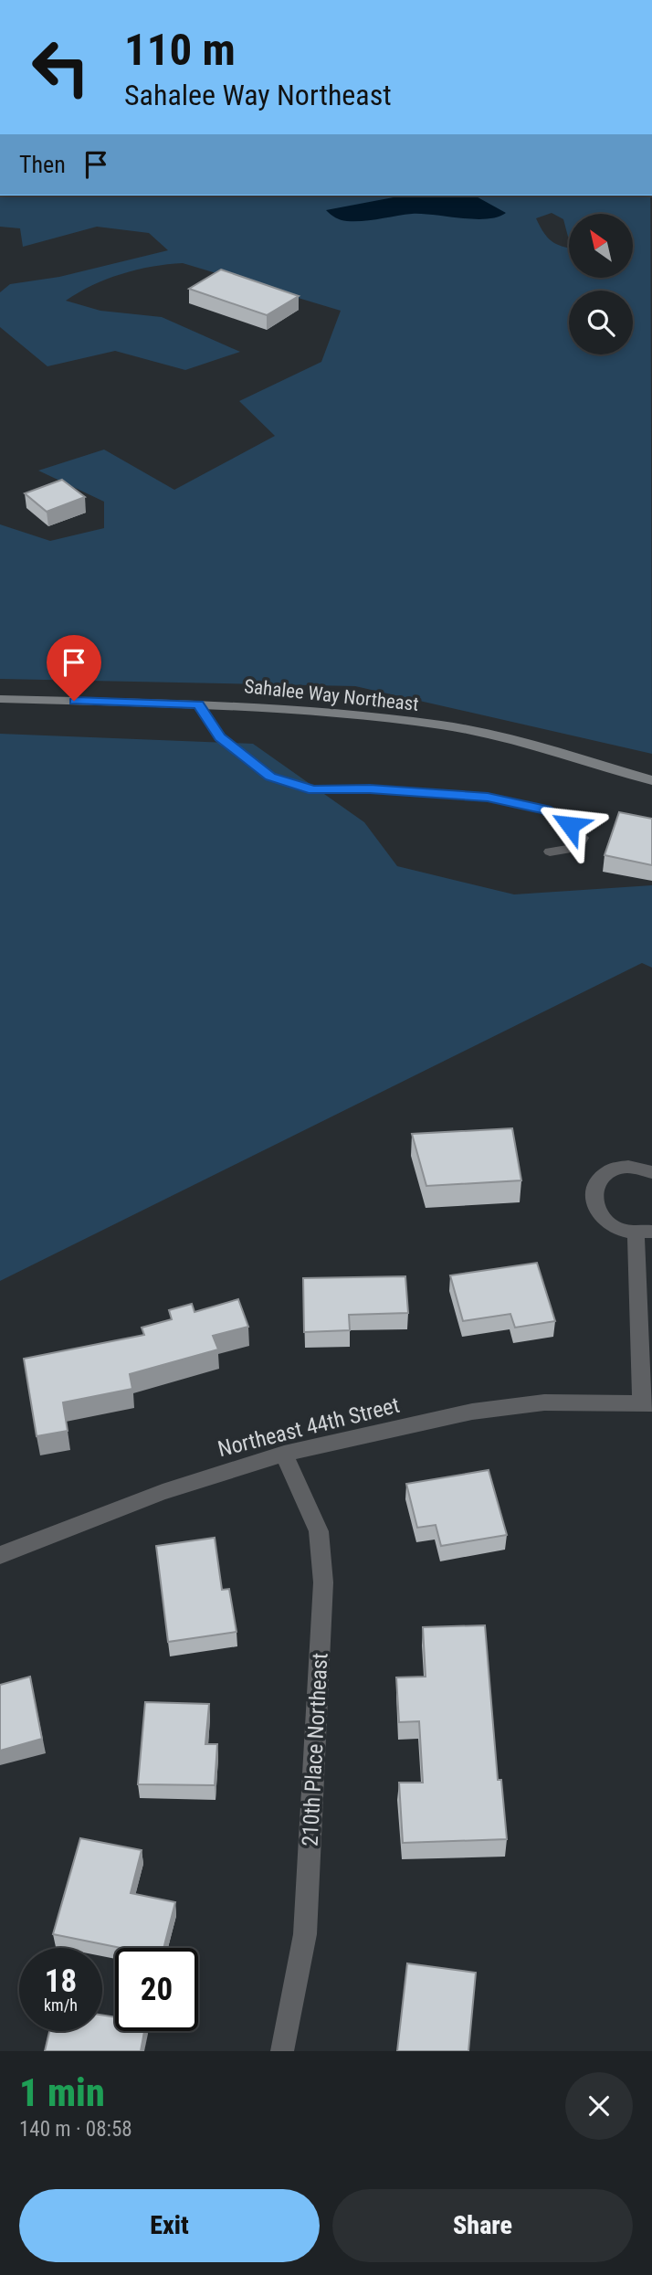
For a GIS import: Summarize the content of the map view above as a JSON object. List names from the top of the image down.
{
  "streets": {
    "main road": ["Sahalee Way Northeast"],
    "street": ["Northeast 44th Street", "210th Place Northeast"]
  },
  "crossings": [
    ["Northeast 44th Street", "210th Place Northeast"]
  ],
  "north": "top left",
  "page": {
    "turn": ["110 m", "Sahalee Way Northeast"],
    "then": "Then",
    "speed": "18 km/h",
    "limit": "20",
    "heading": ["1 min", "140 m · 08:58"],
    "buttons": ["Exit", "Share"]
  }
}
